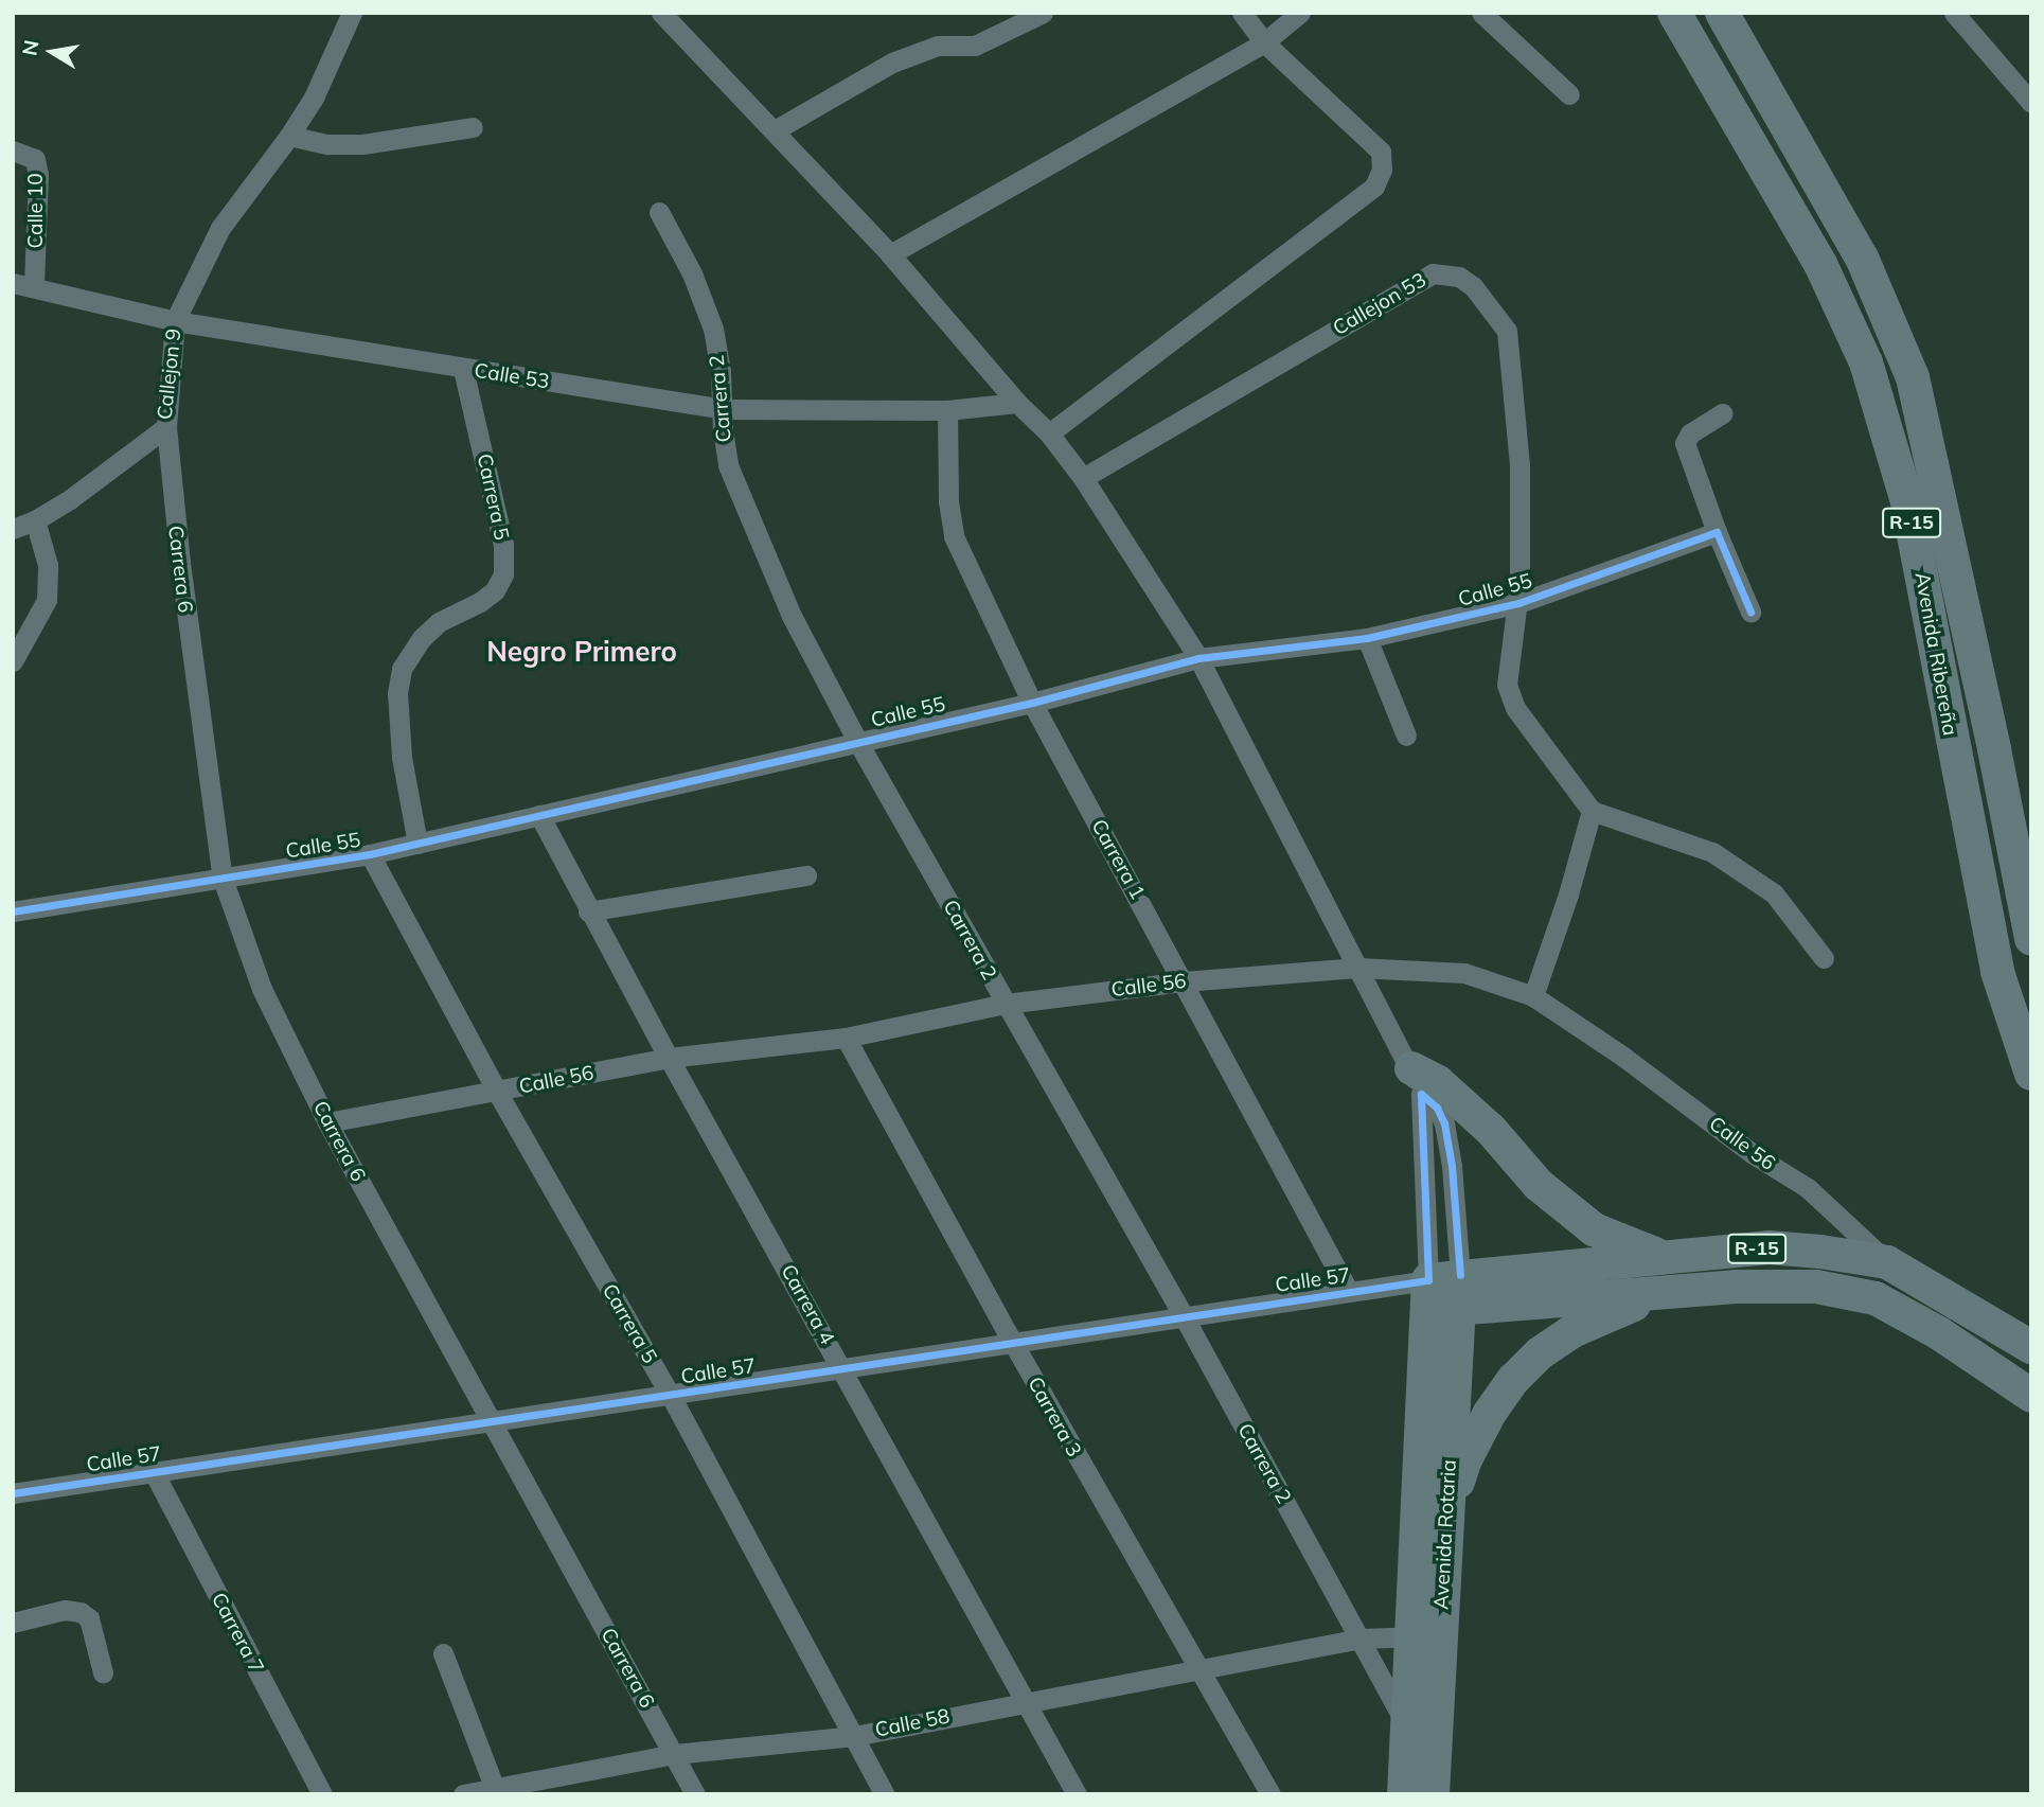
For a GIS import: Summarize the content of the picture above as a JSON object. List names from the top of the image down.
{
  "streets": {
    "main road": ["R-15", "Avenida Ribereña", "Avenida Rotaria"],
    "street": [
      "Calle 10",
      "Callejon 53",
      "Callejon 9",
      "Calle 53",
      "Carrera 2",
      "Carrera 5",
      "Carrera 6",
      "Calle 55",
      "Carrera 1",
      "Calle 56",
      "Calle 57",
      "Carrera 4",
      "Carrera 3",
      "Carrera 7",
      "Calle 58"
    ]
  },
  "crossings": [
    ["Calle 10", "Calle 53"],
    ["Callejon 53", "Calle 55"],
    ["Callejon 9", "Calle 53"],
    ["Callejon 9", "Carrera 6"],
    ["Calle 53", "Carrera 2"],
    ["Calle 53", "Carrera 5"],
    ["Calle 53", "Carrera 1"],
    ["Carrera 2", "Calle 55"],
    ["Carrera 2", "Calle 56"],
    ["Carrera 2", "Calle 57"],
    ["Carrera 2", "Avenida Rotaria"],
    ["Carrera 2", "Calle 58"],
    ["Carrera 5", "Calle 55"],
    ["Carrera 5", "Calle 56"],
    ["Carrera 5", "Calle 57"],
    ["Carrera 5", "Calle 58"],
    ["R-15", "Calle 56"],
    ["R-15", "Calle 57"],
    ["R-15", "Avenida Rotaria"],
    ["Carrera 6", "Calle 55"],
    ["Carrera 6", "Calle 56"],
    ["Carrera 6", "Calle 57"],
    ["Carrera 6", "Calle 58"],
    ["Calle 55", "Carrera 1"],
    ["Calle 55", "Carrera 4"],
    ["Carrera 1", "Calle 56"],
    ["Carrera 1", "Calle 57"],
    ["Calle 56", "Carrera 4"],
    ["Calle 56", "Carrera 3"],
    ["Calle 57", "Carrera 4"],
    ["Calle 57", "Carrera 3"],
    ["Calle 57", "Avenida Rotaria"],
    ["Calle 57", "Carrera 7"],
    ["Carrera 4", "Calle 58"],
    ["Carrera 3", "Calle 58"],
    ["Avenida Rotaria", "Calle 58"]
  ],
  "districts": ["Negro Primero"],
  "north": "left"
}
